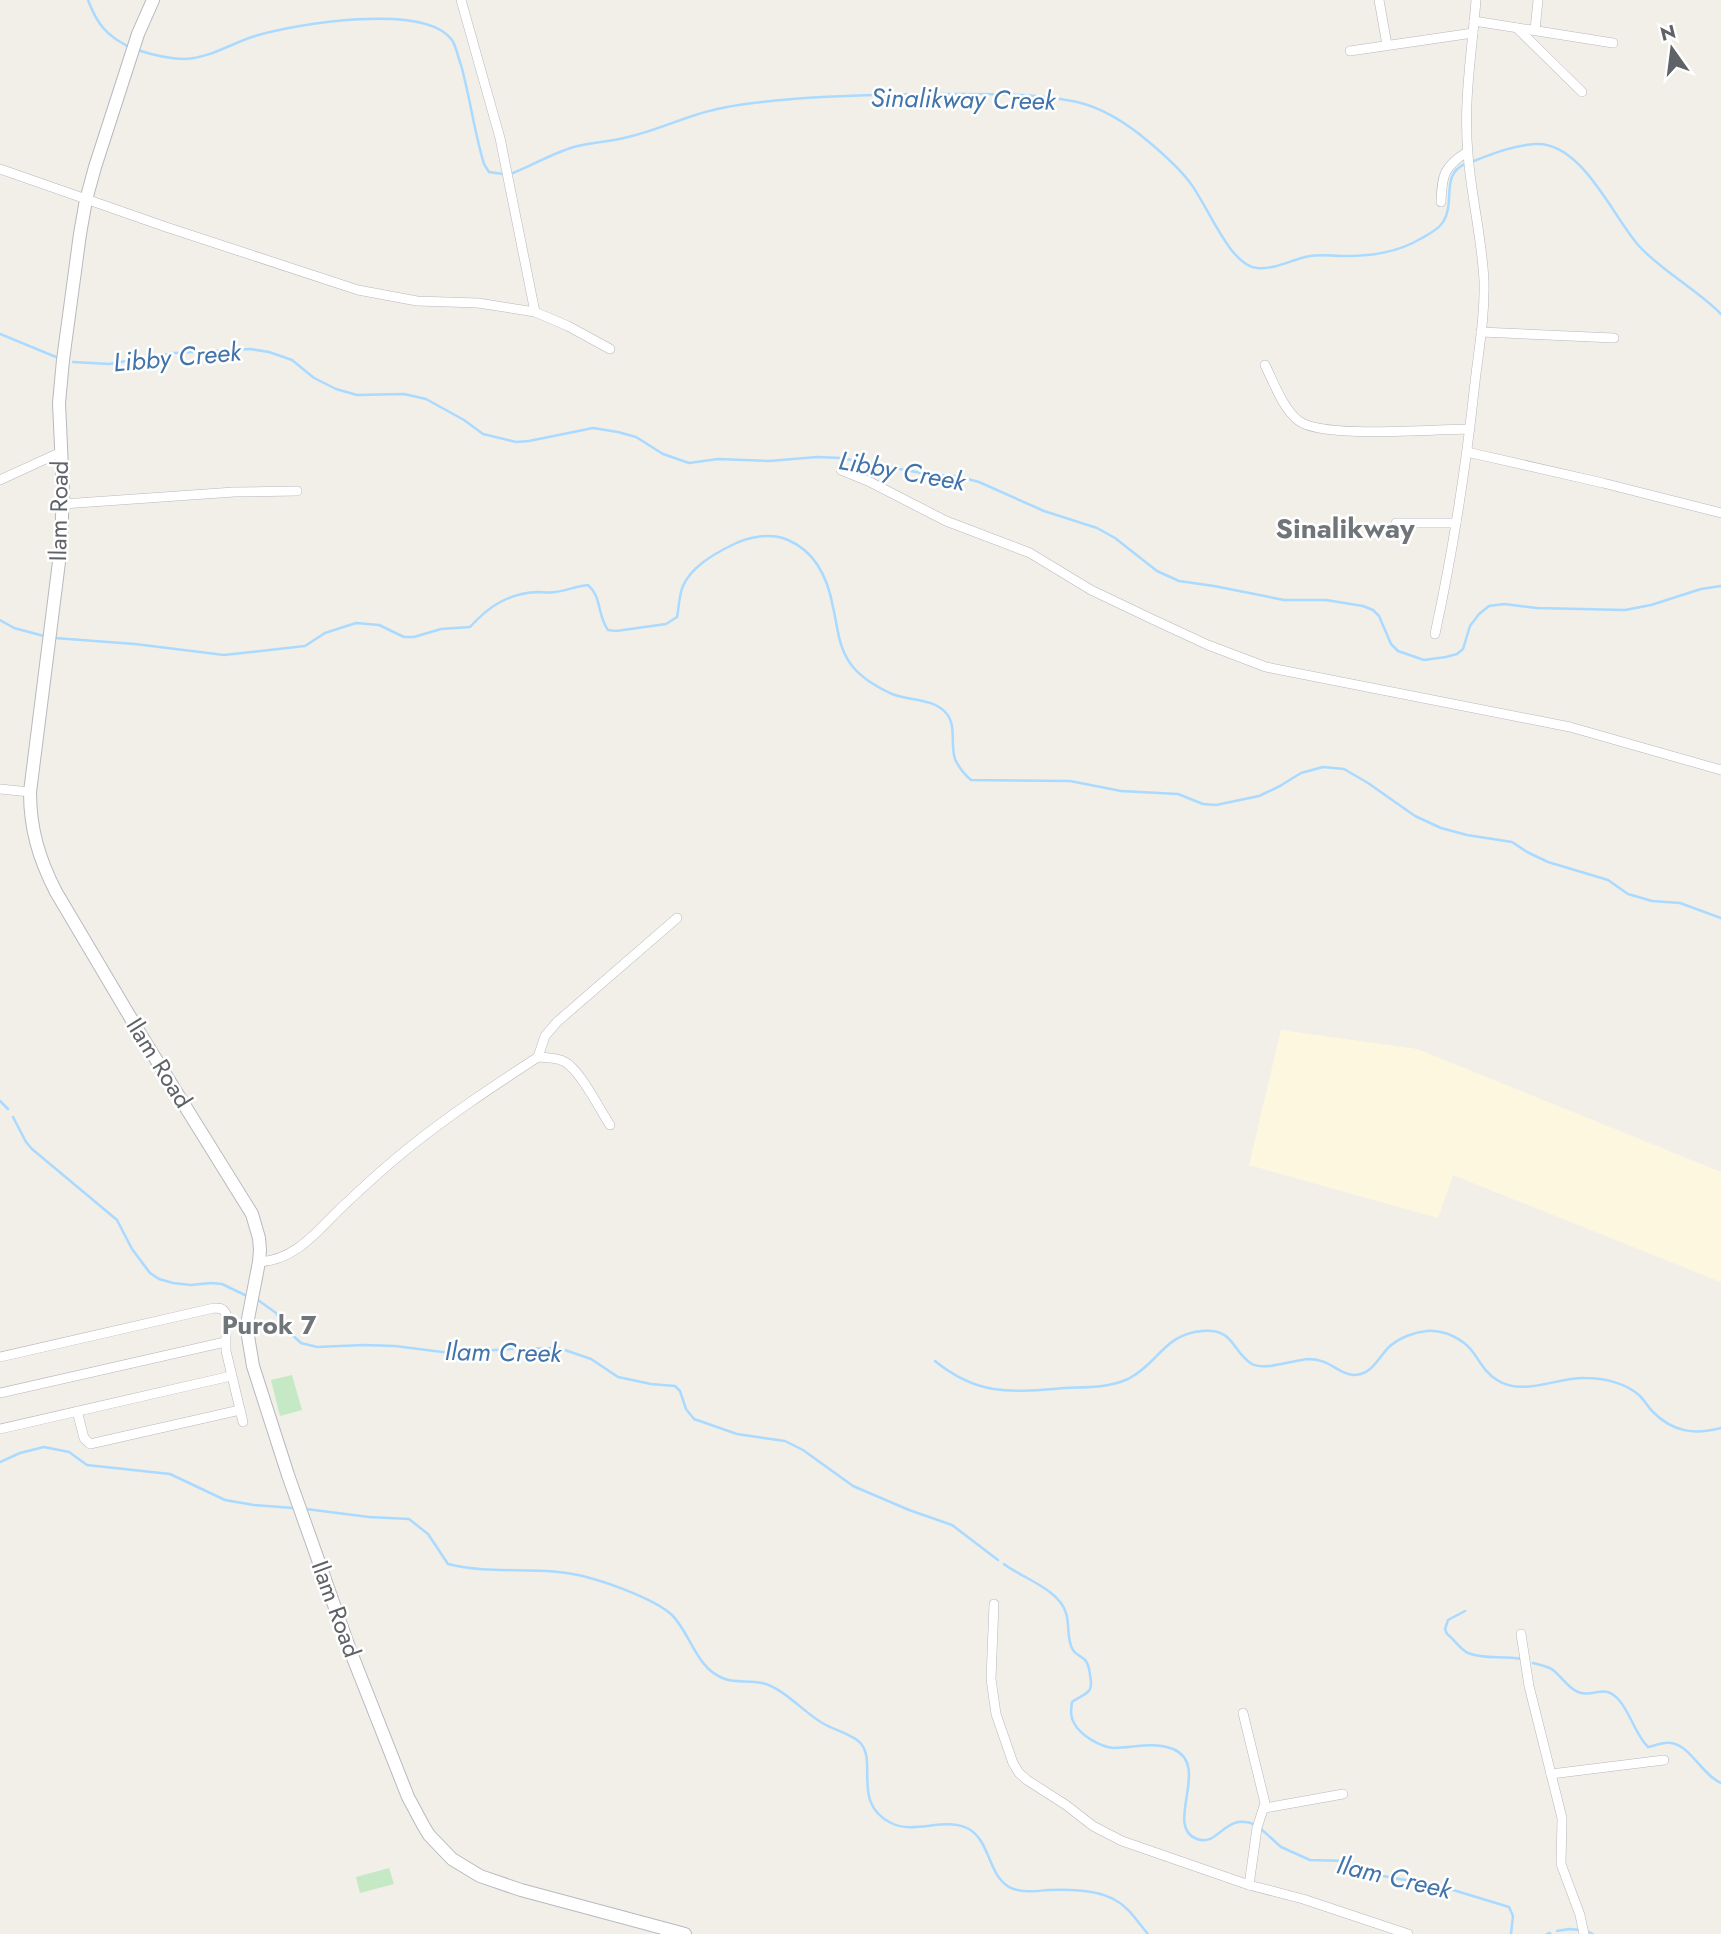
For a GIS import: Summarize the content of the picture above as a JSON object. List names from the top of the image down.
{
  "streets": {
    "street": ["Ilam Road"]
  },
  "districts": ["Sinalikway", "Purok 7"],
  "water": ["Sinalikway Creek", "Libby Creek", "Ilam Creek"],
  "north": "top"
}
